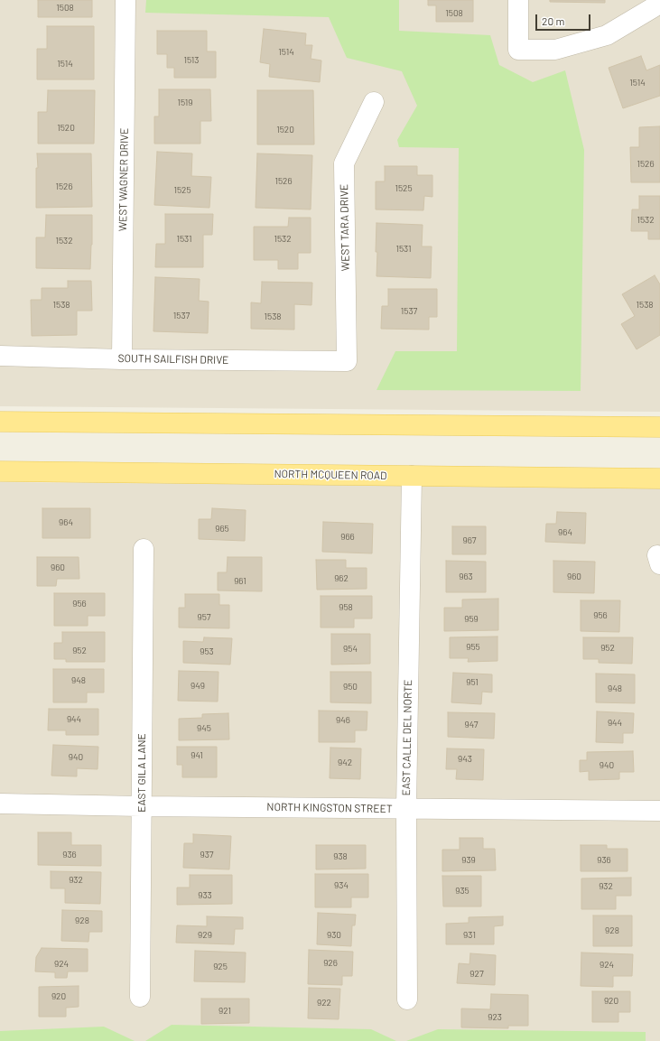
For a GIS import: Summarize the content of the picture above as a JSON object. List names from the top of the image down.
{
  "streets": {
    "main road": ["NORTH MCQUEEN ROAD"],
    "street": [
      "WEST WAGNER DRIVE",
      "WEST TARA DRIVE",
      "SOUTH SAILFISH DRIVE",
      "EAST CALLE DEL NORTE",
      "EAST GILA LANE",
      "NORTH KINGSTON STREET"
    ]
  },
  "crossings": [
    ["WEST WAGNER DRIVE", "SOUTH SAILFISH DRIVE"],
    ["WEST TARA DRIVE", "SOUTH SAILFISH DRIVE"],
    ["NORTH MCQUEEN ROAD", "EAST CALLE DEL NORTE"],
    ["EAST CALLE DEL NORTE", "NORTH KINGSTON STREET"],
    ["EAST GILA LANE", "NORTH KINGSTON STREET"]
  ],
  "house_numbers": [
    "1508",
    "1508",
    "1514",
    "1513",
    "1514",
    "1514",
    "1519",
    "1520",
    "1520",
    "1526",
    "1526",
    "1526",
    "1525",
    "1525",
    "1532",
    "1531",
    "1532",
    "1532",
    "1531",
    "1538",
    "1538",
    "1537",
    "1537",
    "1538",
    "964",
    "965",
    "964",
    "966",
    "967",
    "960",
    "963",
    "960",
    "962",
    "961",
    "956",
    "958",
    "956",
    "957",
    "959",
    "955",
    "952",
    "954",
    "952",
    "953",
    "948",
    "951",
    "949",
    "950",
    "948",
    "944",
    "946",
    "944",
    "947",
    "945",
    "941",
    "940",
    "943",
    "942",
    "940",
    "936",
    "937",
    "938",
    "939",
    "936",
    "932",
    "934",
    "932",
    "935",
    "933",
    "928",
    "928",
    "929",
    "930",
    "931",
    "926",
    "924",
    "924",
    "925",
    "927",
    "920",
    "920",
    "922",
    "921",
    "923"
  ],
  "scale_bar": "20 m"
}
